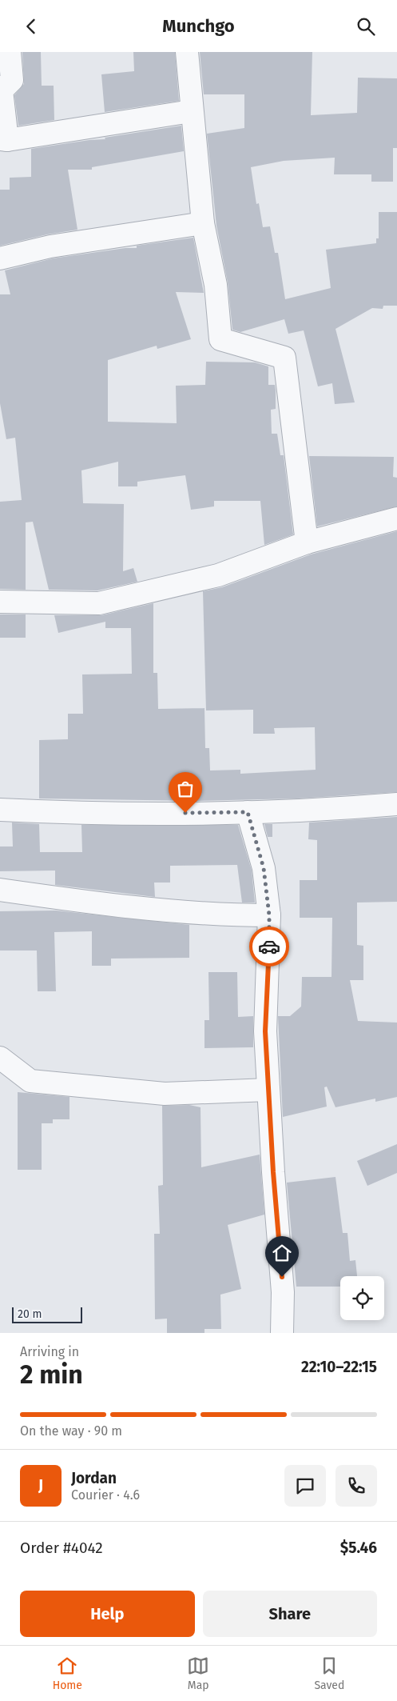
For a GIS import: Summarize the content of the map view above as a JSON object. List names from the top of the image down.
{
  "scale_bar": "20 m",
  "page": {
    "header": "Munchgo",
    "scale": "20 m",
    "heading": ["2 min", "Arriving in", "22:10–22:15"],
    "panel": [
      "Jordan",
      "Courier · 4.6",
      "Order #4042",
      "$5.46"
    ],
    "bar": "On the way · 90 m",
    "round": "J",
    "buttons": ["Help", "Share"],
    "tabs": ["Home", "Map", "Saved"]
  }
}
